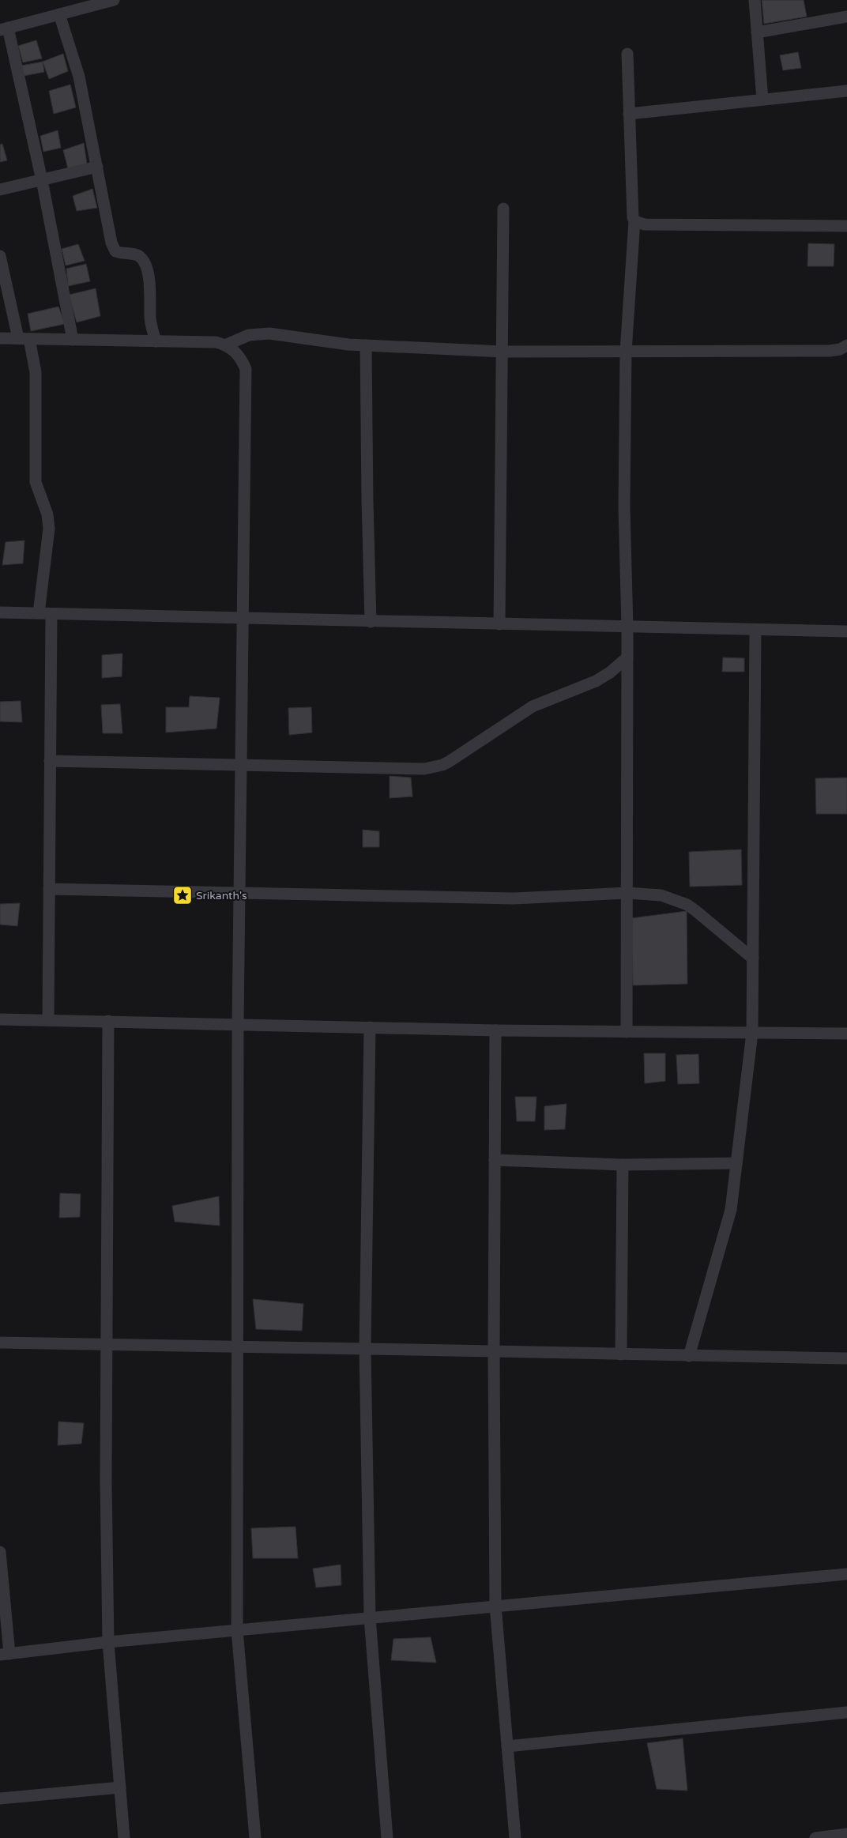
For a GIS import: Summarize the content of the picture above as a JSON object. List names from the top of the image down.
{
  "places": {
    "place": ["Srikanth's"]
  }
}
